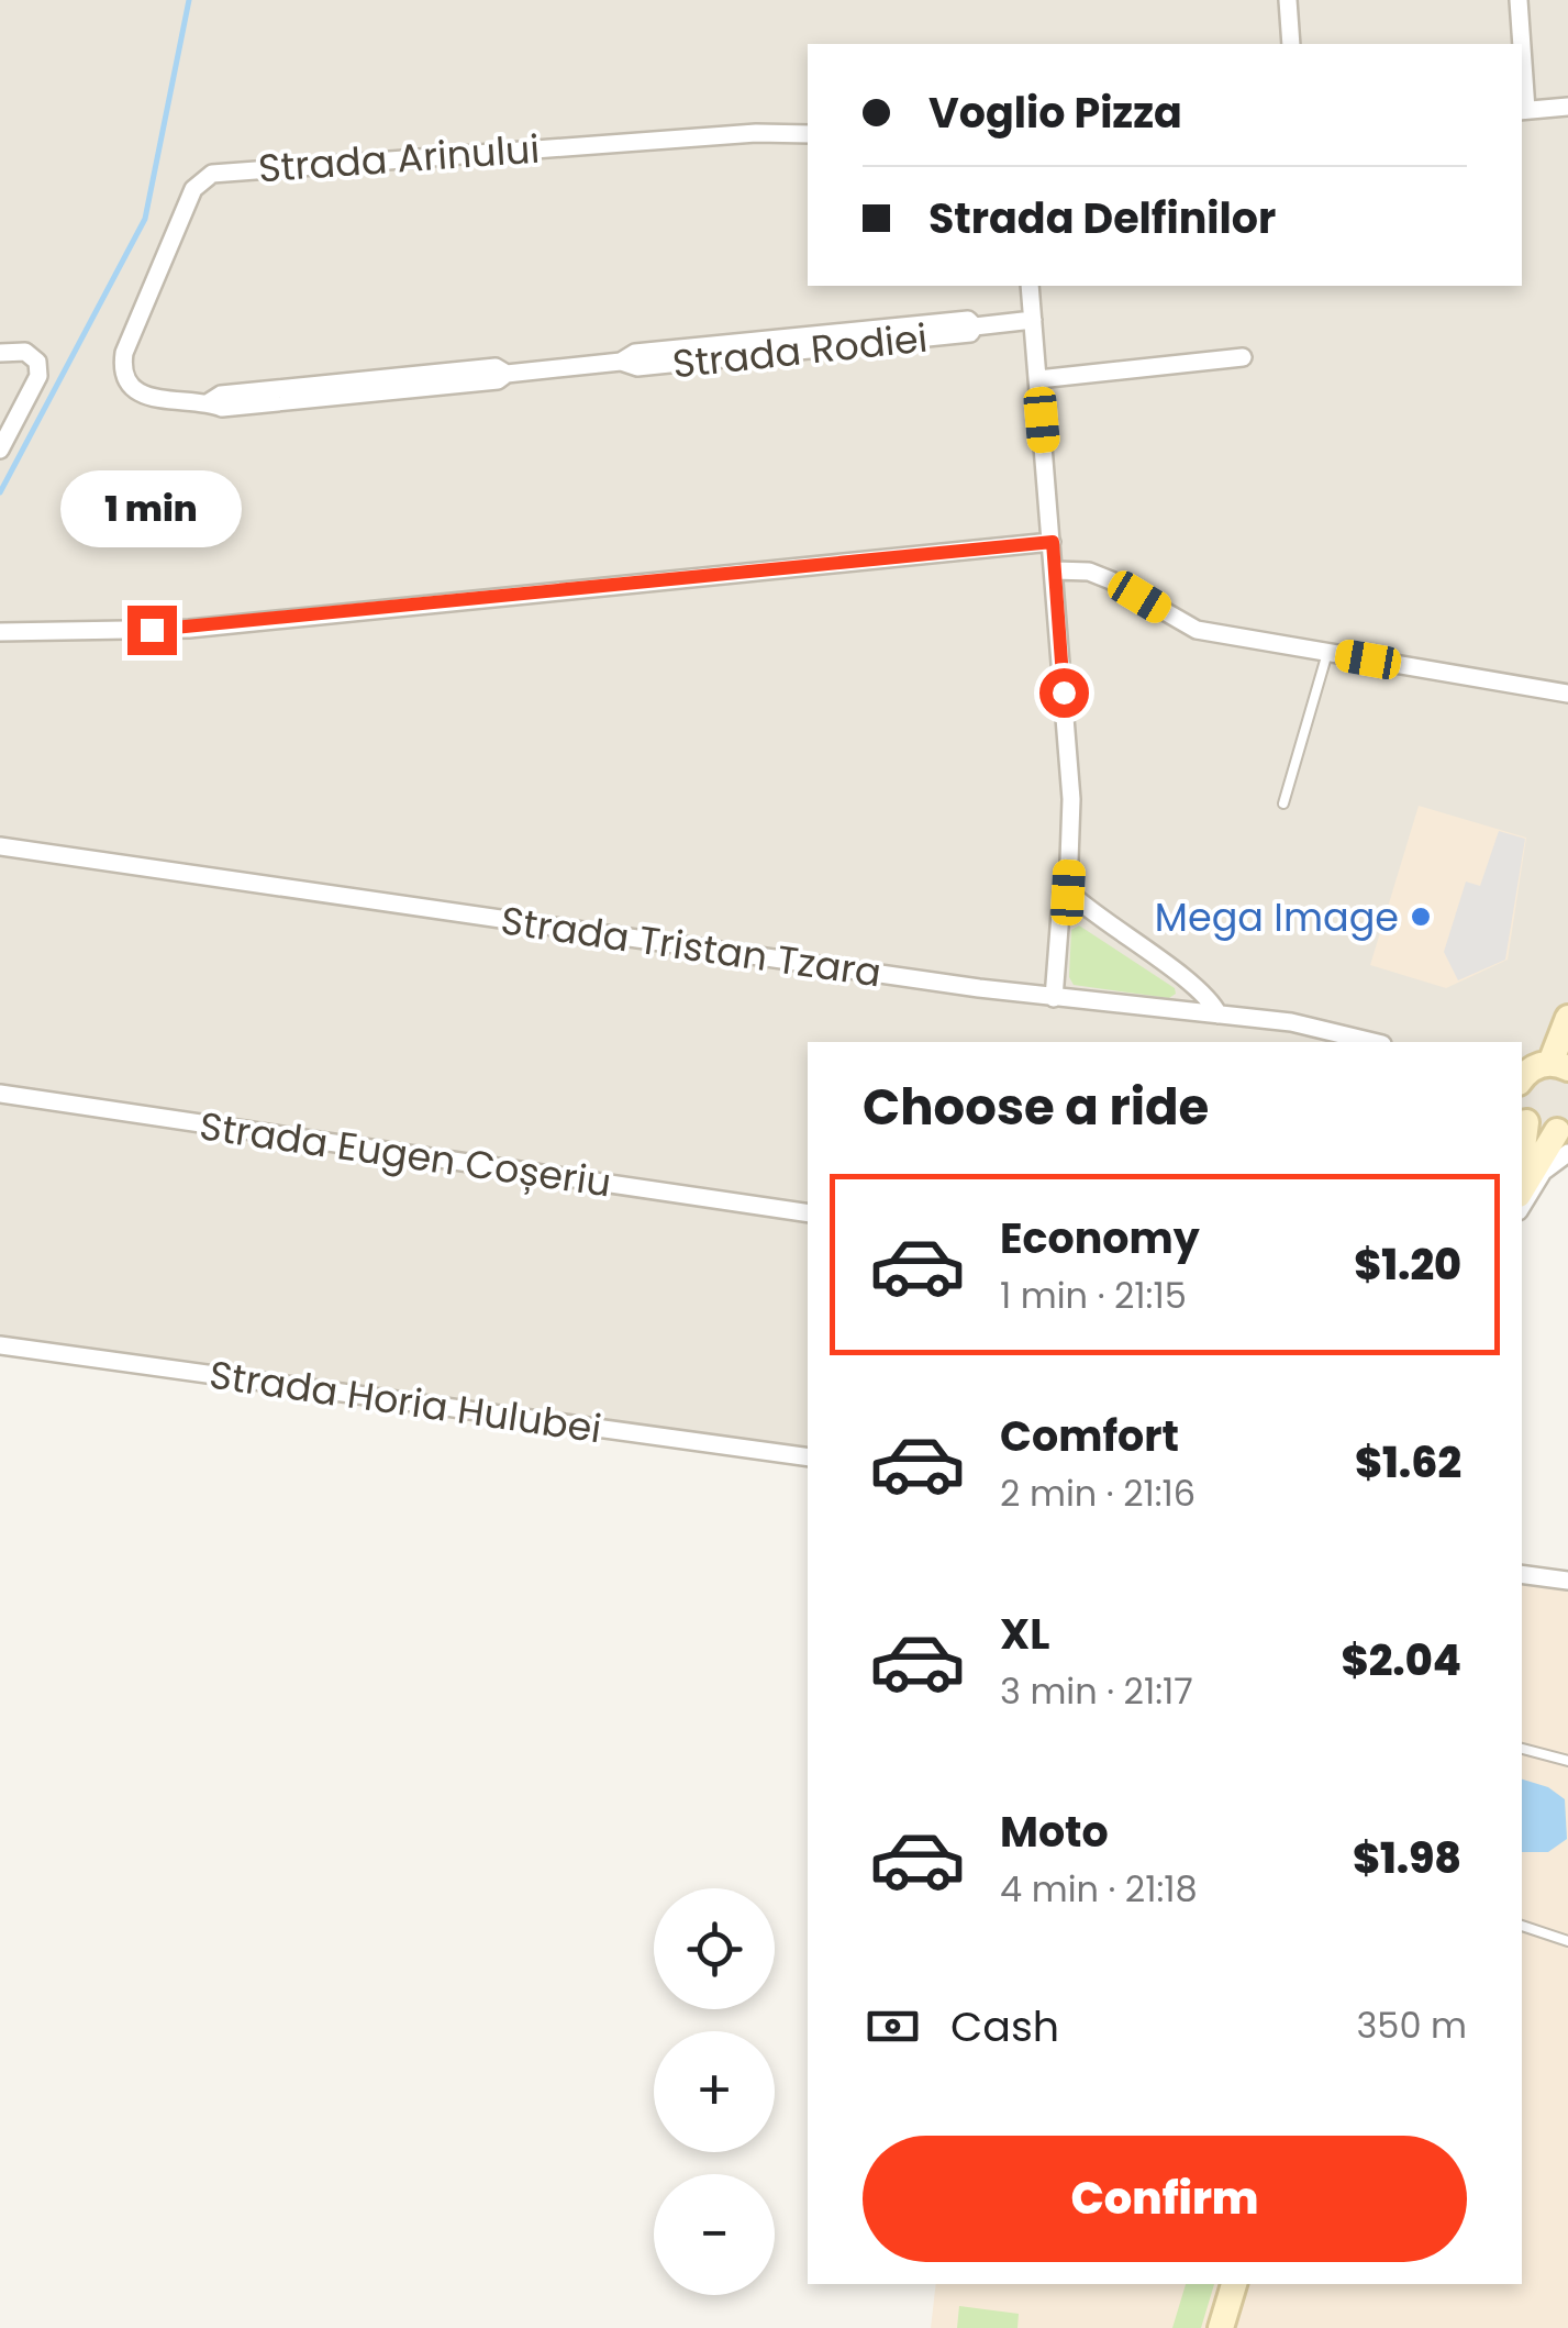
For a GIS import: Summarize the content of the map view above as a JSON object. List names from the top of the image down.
{
  "streets": {
    "street": [
      "Strada Arinului",
      "Strada Rodiei",
      "Strada Tristan Tzara",
      "Strada Eugen Coșeriu",
      "Strada Horia Hulubei"
    ]
  },
  "crossings": [
    ["Strada Arinului", "Strada Rodiei"]
  ],
  "places": ["Mega Image"],
  "page": {
    "banner": ["Voglio Pizza", "Strada Delfinilor"],
    "bubble": "1 min",
    "heading": "Choose a ride",
    "list": [
      {
        "name": "Economy",
        "note": "1 min · 21:15",
        "value": "$1.20"
      },
      {
        "name": "Comfort",
        "note": "2 min · 21:16",
        "value": "$1.62"
      },
      {
        "name": "XL",
        "note": "3 min · 21:17",
        "value": "$2.04"
      },
      {
        "name": "Moto",
        "note": "4 min · 21:18",
        "value": "$1.98"
      }
    ],
    "map_buttons": ["+", "−"],
    "pay": ["Cash", "350 m"],
    "buttons": "Confirm"
  }
}
